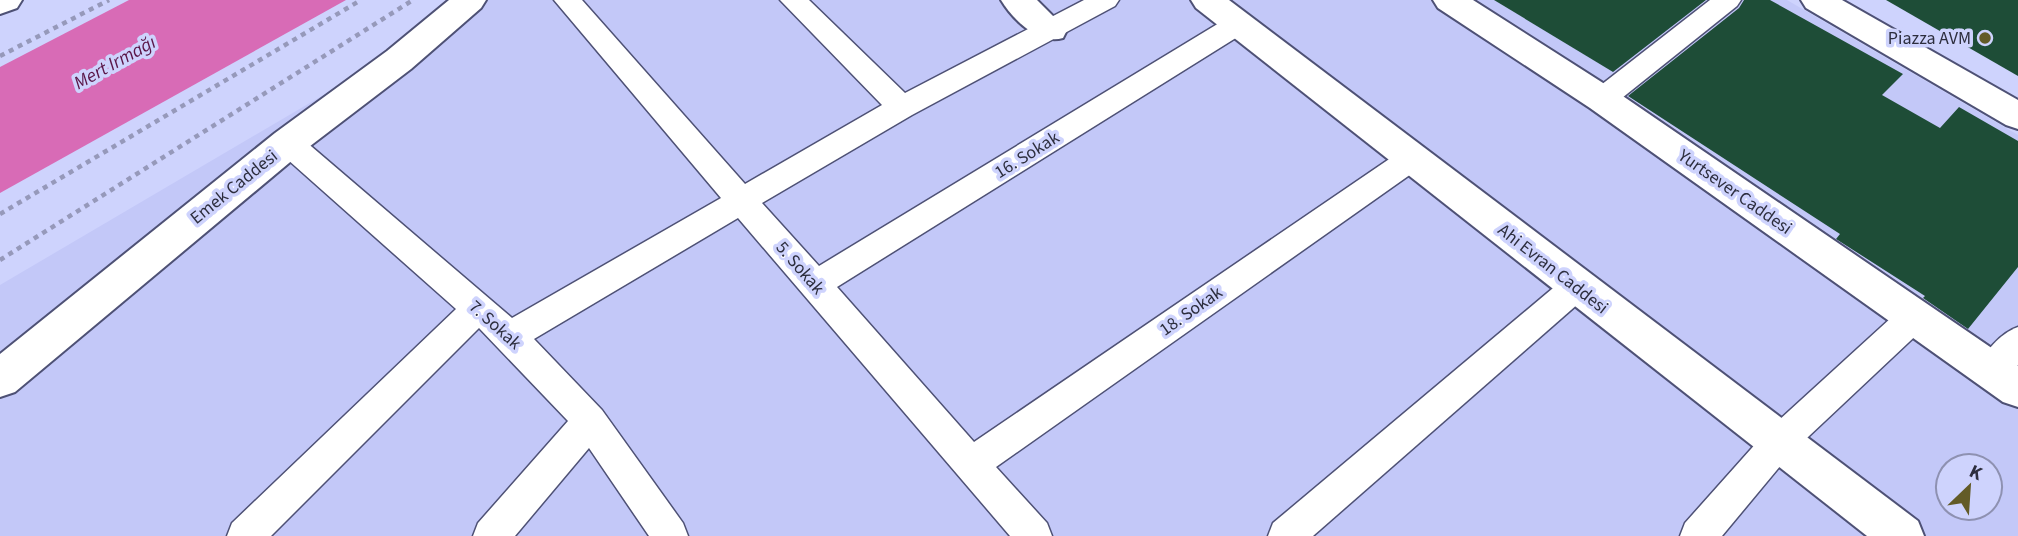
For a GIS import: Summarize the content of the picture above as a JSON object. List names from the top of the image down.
{
  "streets": {
    "street": [
      "16. Sokak",
      "Emek Caddesi",
      "Yurtsever Caddesi",
      "5. Sokak",
      "Ahi Evran Caddesi",
      "18. Sokak",
      "7. Sokak"
    ]
  },
  "crossings": [
    ["16. Sokak", "5. Sokak"],
    ["16. Sokak", "Ahi Evran Caddesi"],
    ["Emek Caddesi", "7. Sokak"],
    ["5. Sokak", "18. Sokak"],
    ["Ahi Evran Caddesi", "18. Sokak"]
  ],
  "water": ["Mert Irmağı"],
  "places": ["Piazza AVM"],
  "north": "top right"
}
